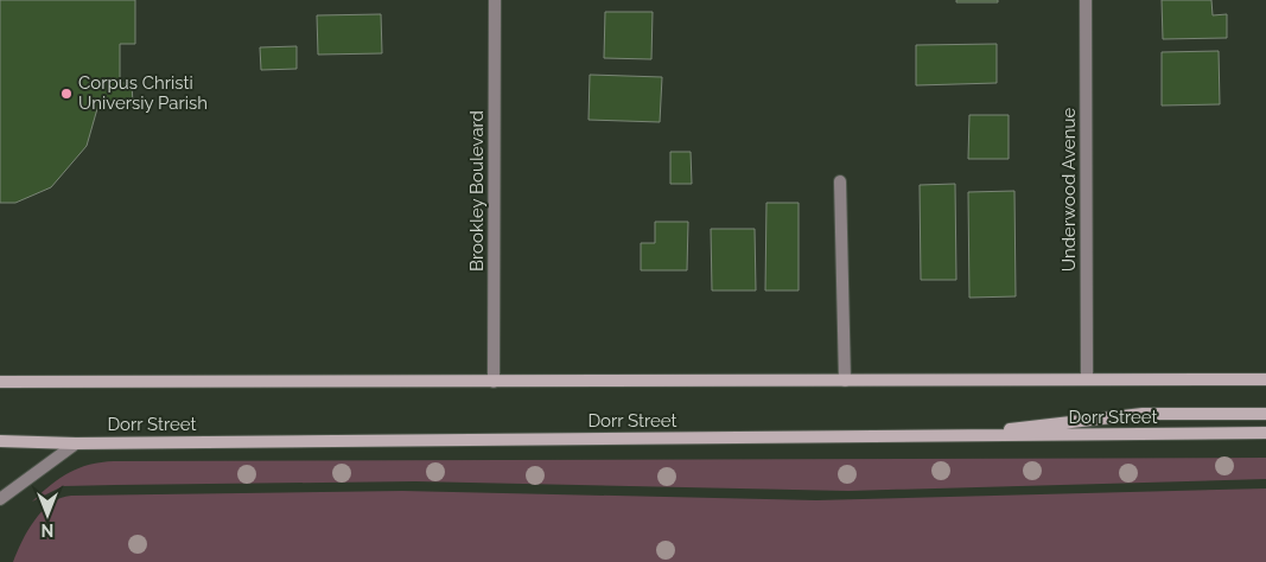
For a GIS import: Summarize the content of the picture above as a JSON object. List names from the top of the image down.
{
  "streets": {
    "main road": ["Dorr Street"],
    "street": ["Underwood Avenue", "Brookley Boulevard"]
  },
  "places": ["Corpus Christi Universiy Parish"],
  "north": "bottom"
}
